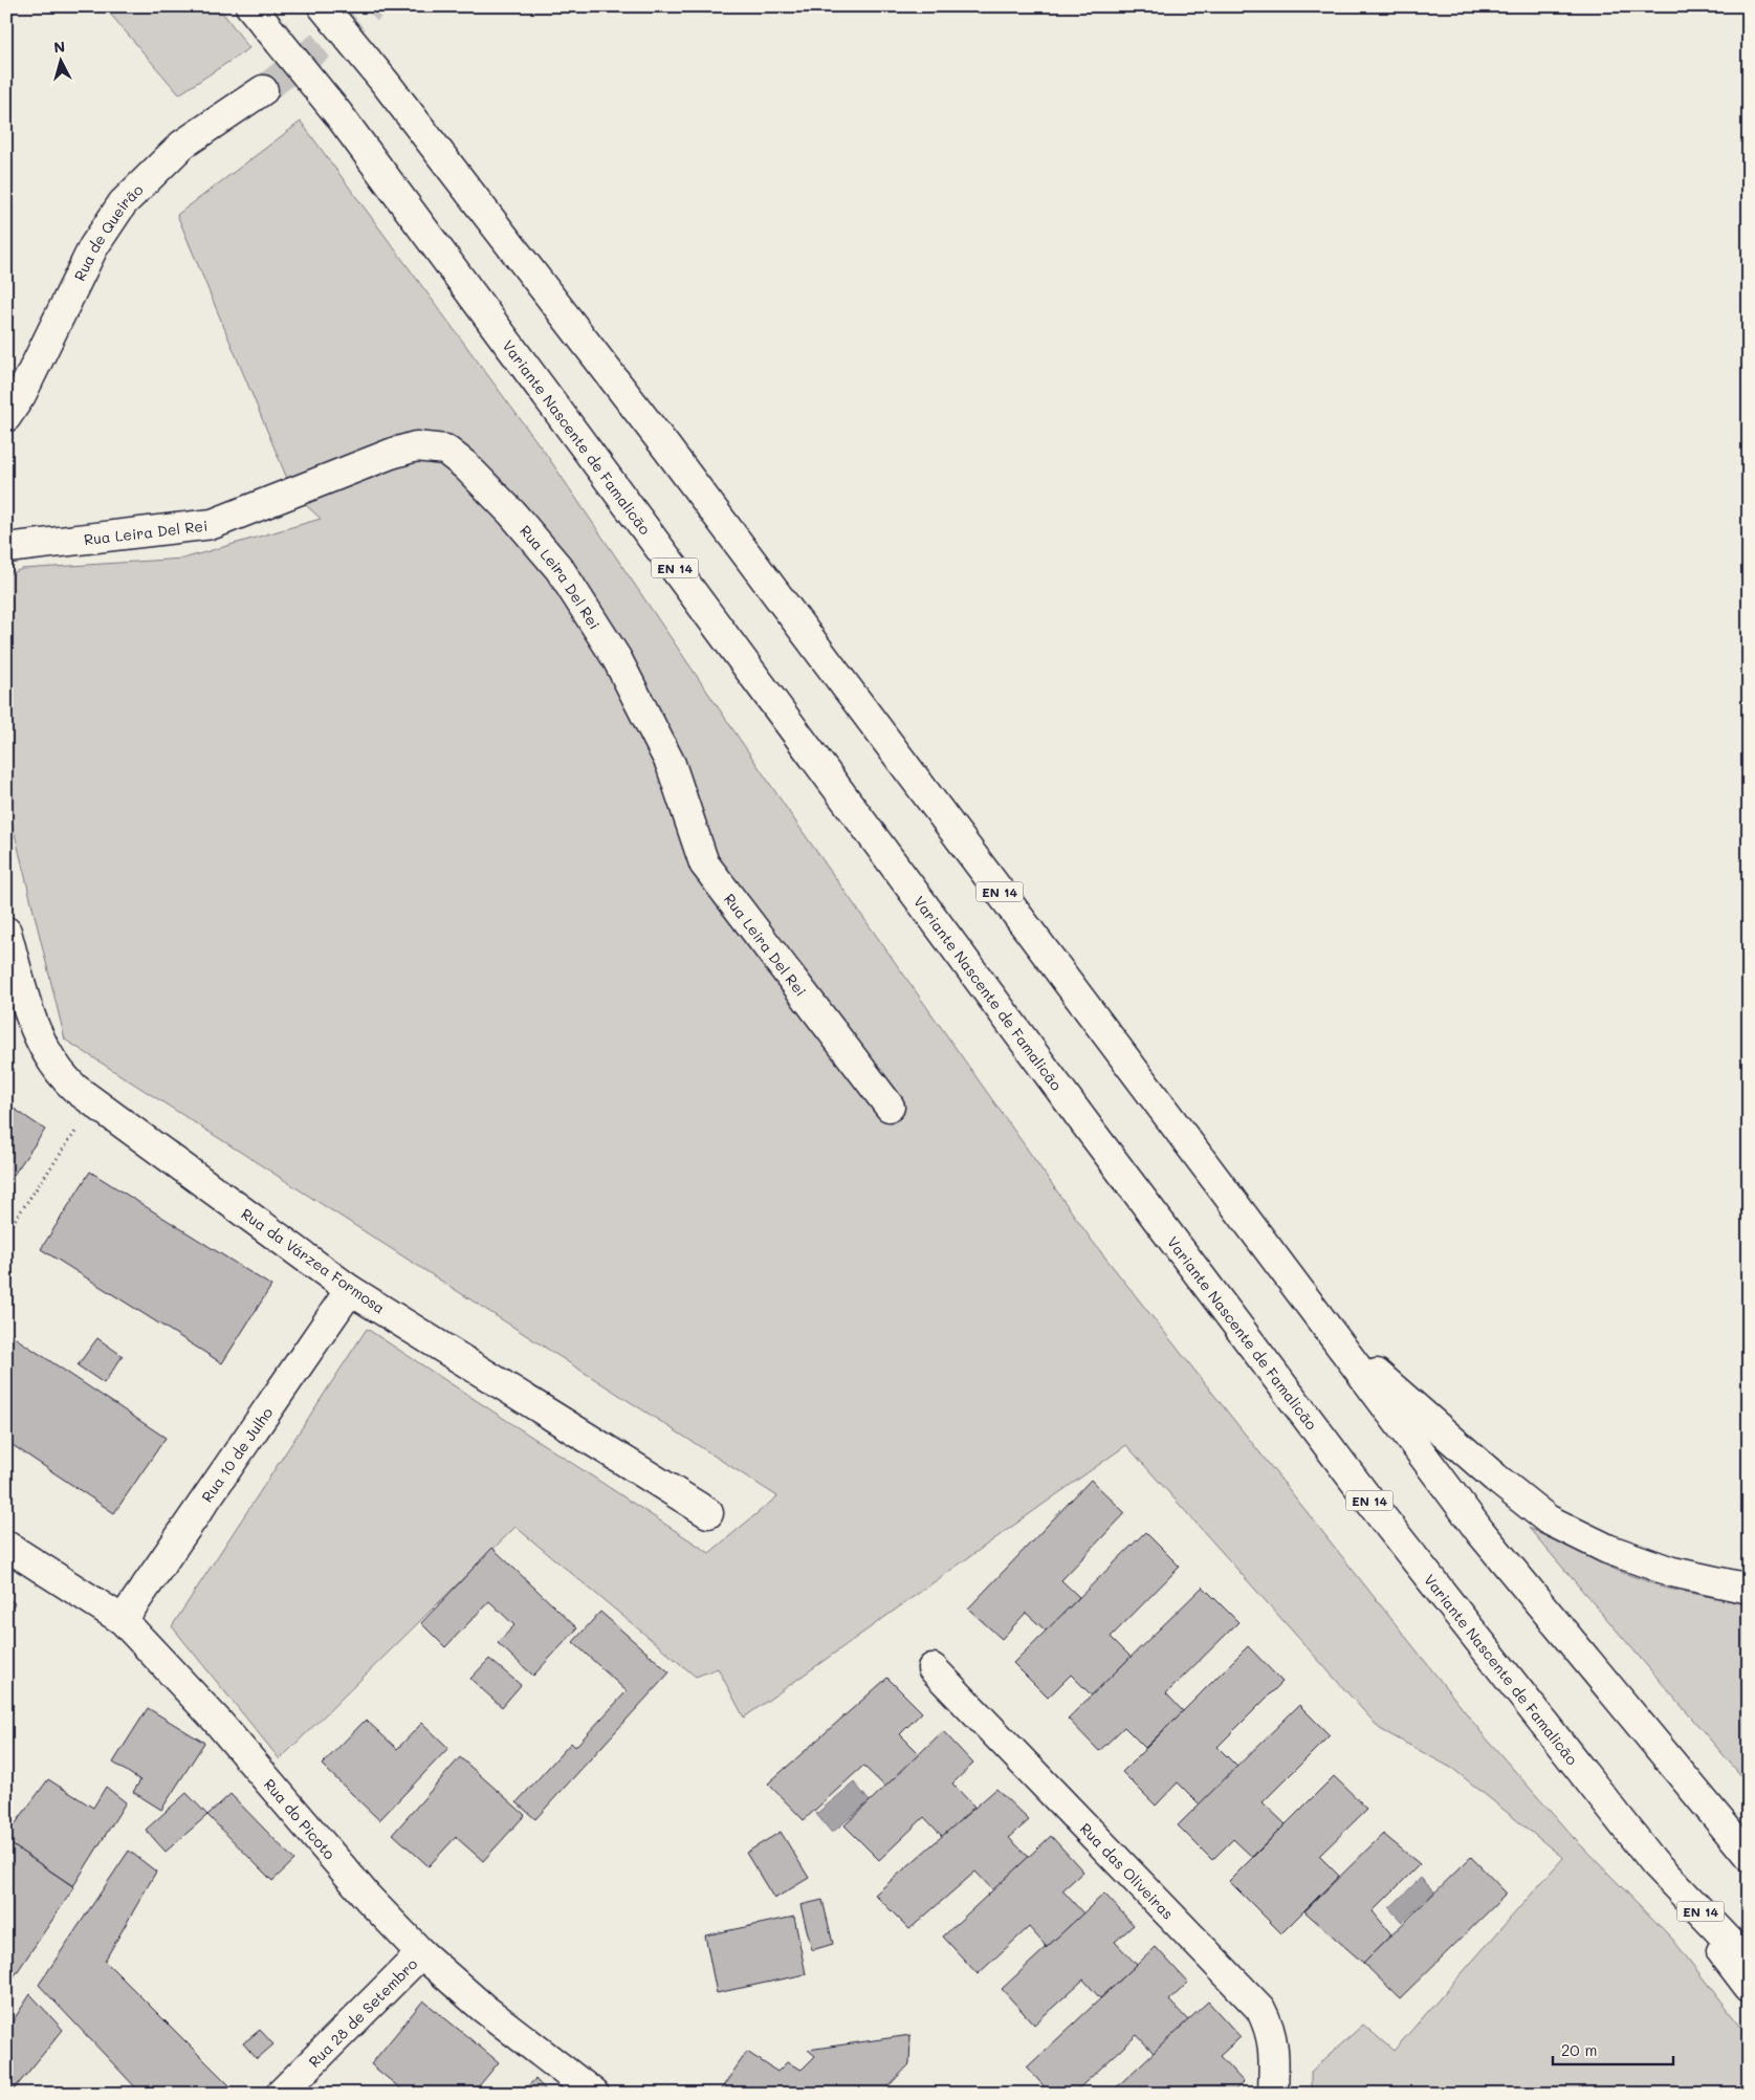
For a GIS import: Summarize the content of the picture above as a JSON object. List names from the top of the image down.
{
  "streets": {
    "main road": [
      "Rua de Queirão",
      "Variante Nascente de Famalicão",
      "Rua Leira Del Rei",
      "EN 14",
      "Rua da Várzea Formosa",
      "Rua 10 de Julho",
      "Rua do Picoto",
      "Rua das Oliveiras",
      "Rua 28 de Setembro"
    ]
  },
  "crossings": [
    ["Rua da Várzea Formosa", "Rua 10 de Julho"],
    ["Rua 10 de Julho", "Rua do Picoto"],
    ["Rua do Picoto", "Rua 28 de Setembro"]
  ],
  "scale_bar": "20 m",
  "north": "top"
}
